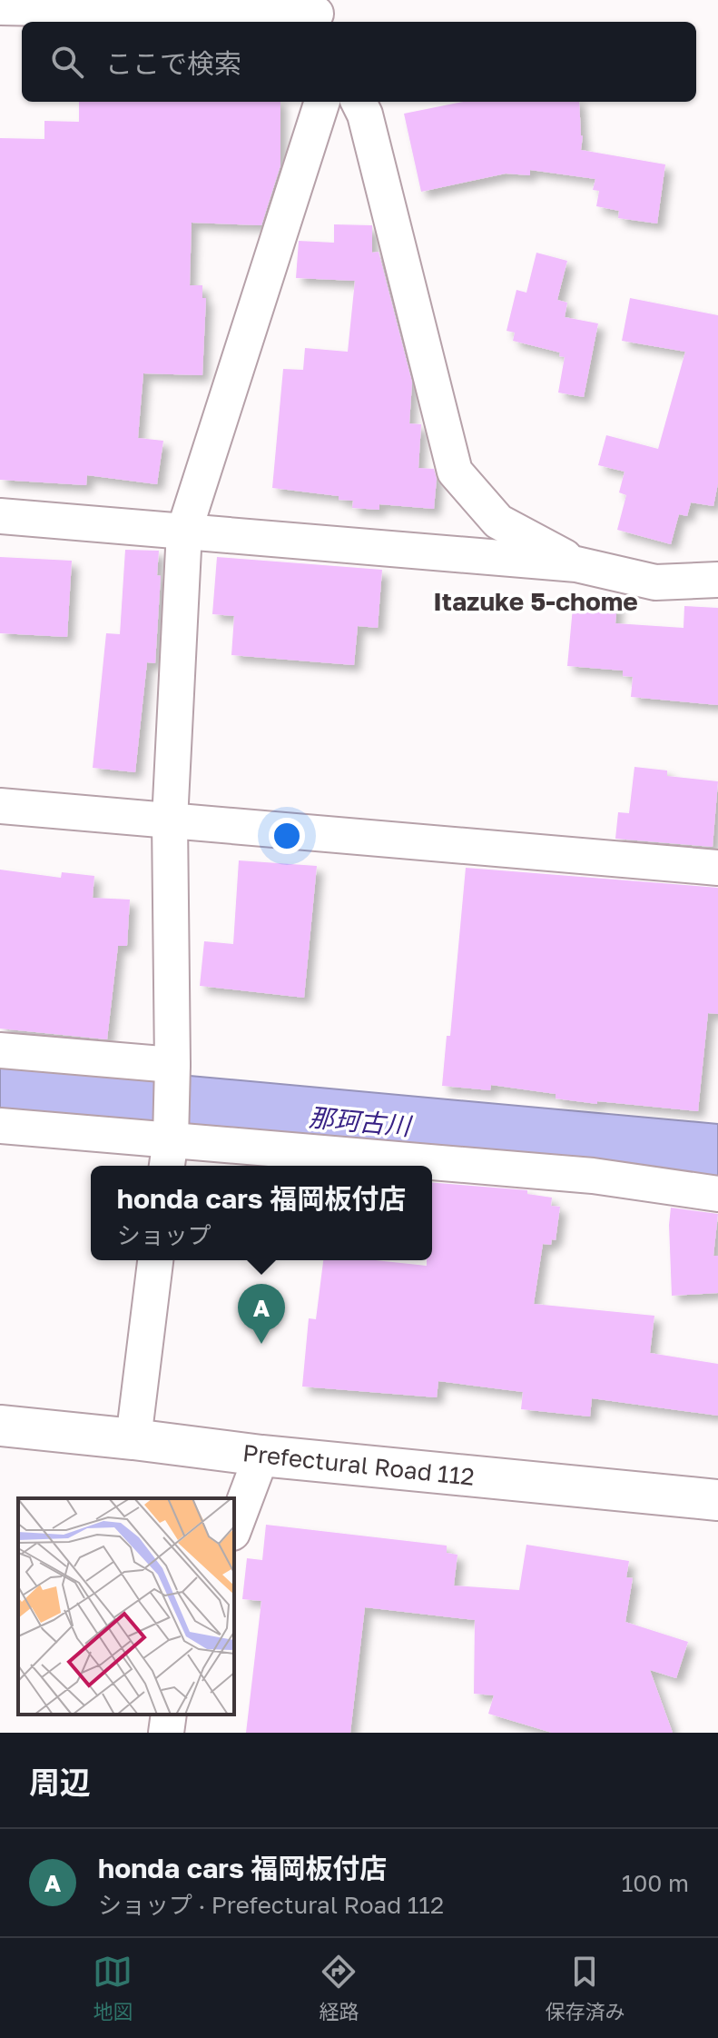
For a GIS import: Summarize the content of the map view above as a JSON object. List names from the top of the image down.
{
  "streets": {
    "main road": ["Prefectural Road 112"]
  },
  "districts": ["Itazuke 5-chome"],
  "water": ["那珂古川"],
  "page": {
    "search": "ここで検索",
    "popup": ["honda cars 福岡板付店", "ショップ"],
    "pins": "A",
    "heading": "周辺",
    "list": [
      {
        "mark": "A",
        "name": "honda cars 福岡板付店",
        "note": "ショップ · Prefectural Road 112",
        "value": "100 m"
      }
    ],
    "nav": ["地図", "経路", "保存済み"]
  }
}
